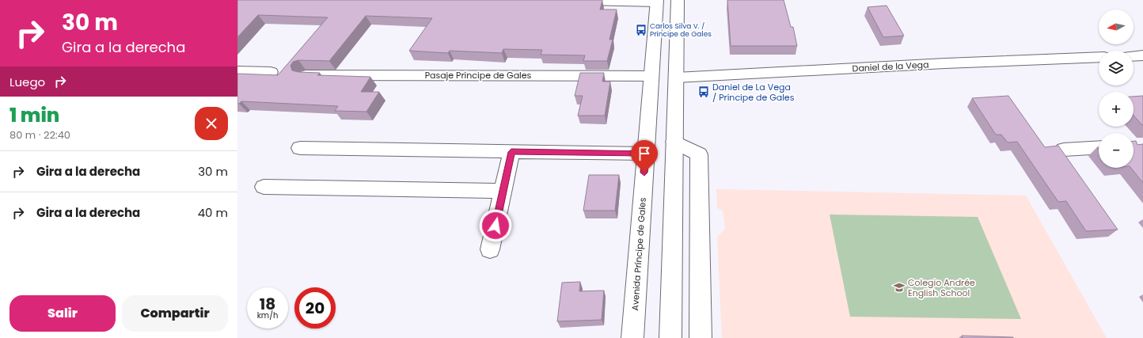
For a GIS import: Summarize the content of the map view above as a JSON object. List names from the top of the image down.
{
  "streets": {
    "street": ["Daniel de la Vega", "Pasaje Príncipe de Gales", "Avenida Príncipe de Gales"]
  },
  "crossings": [
    ["Pasaje Príncipe de Gales", "Avenida Príncipe de Gales"]
  ],
  "places": {
    "bus stop": ["Carlos Silva V. / Príncipe de Gales", "Daniel de La Vega / Príncipe de Gales"],
    "school or university": ["Colegio Andrée English School"]
  },
  "north": "left",
  "page": {
    "turn": ["30 m", "Gira a la derecha"],
    "map_buttons": ["+", "−"],
    "then": "Luego",
    "heading": ["1 min", "80 m · 22:40"],
    "list": [
      {
        "name": "Gira a la derecha",
        "value": "30 m"
      },
      {
        "name": "Gira a la derecha",
        "value": "40 m"
      }
    ],
    "speed": "18 km/h",
    "limit": "20",
    "buttons": ["Salir", "Compartir"]
  }
}
